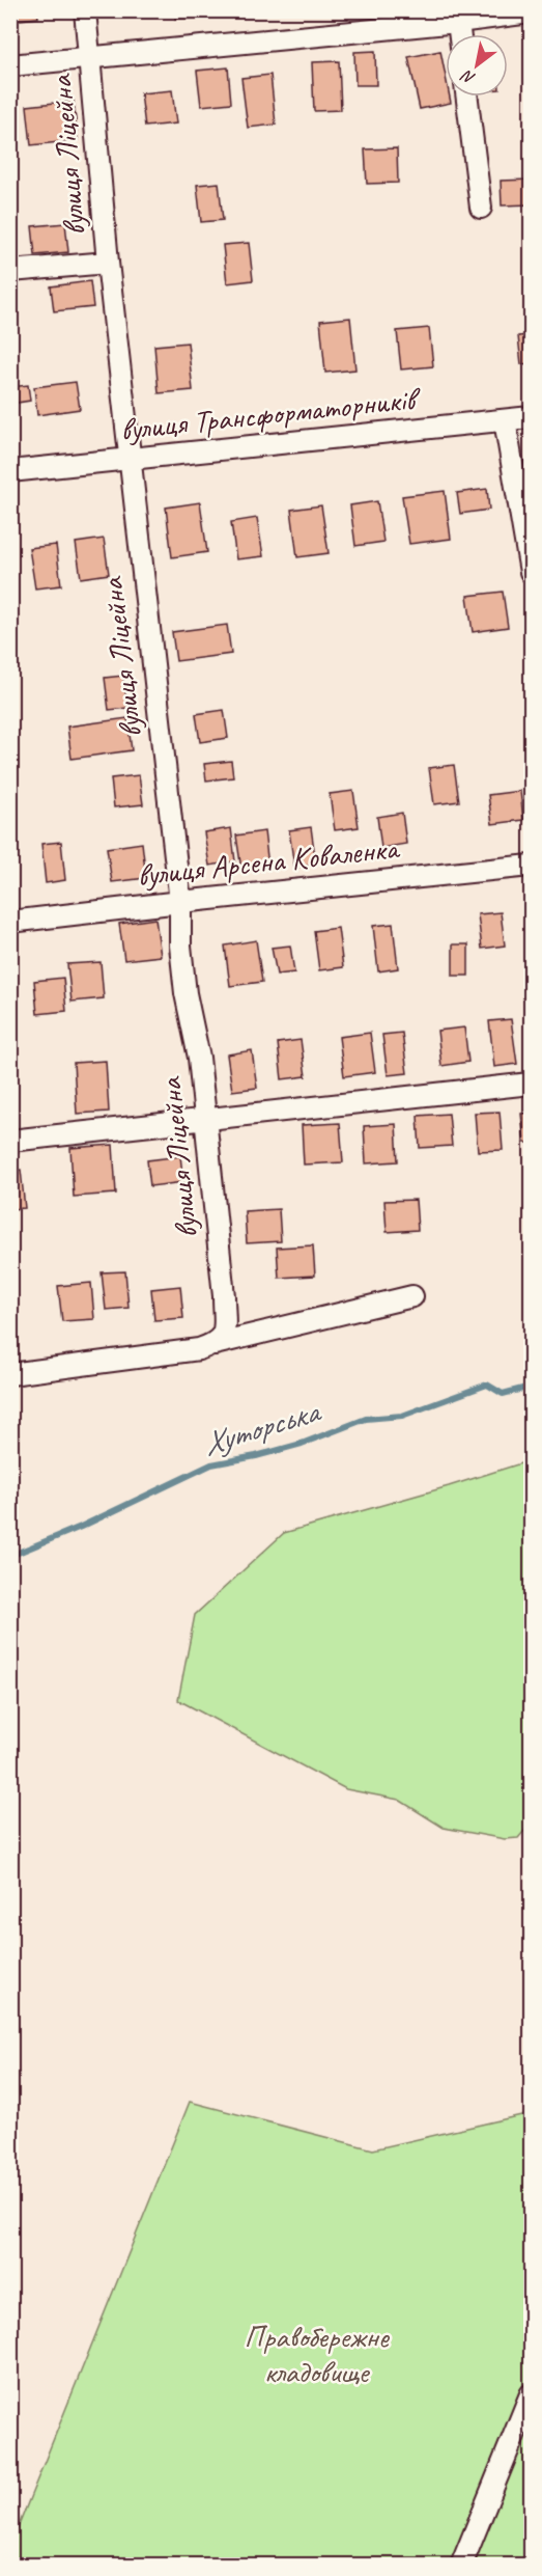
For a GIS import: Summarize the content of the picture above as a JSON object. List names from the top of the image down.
{
  "streets": {
    "street": ["вулиця Ліцейна", "вулиця Трансформаторників", "вулиця Арсена Коваленка"]
  },
  "crossings": [
    ["вулиця Ліцейна", "вулиця Трансформаторників"],
    ["вулиця Ліцейна", "вулиця Арсена Коваленка"]
  ],
  "water": ["Хуторська"],
  "parks": ["Правобережне кладовище"],
  "north": "bottom left"
}
